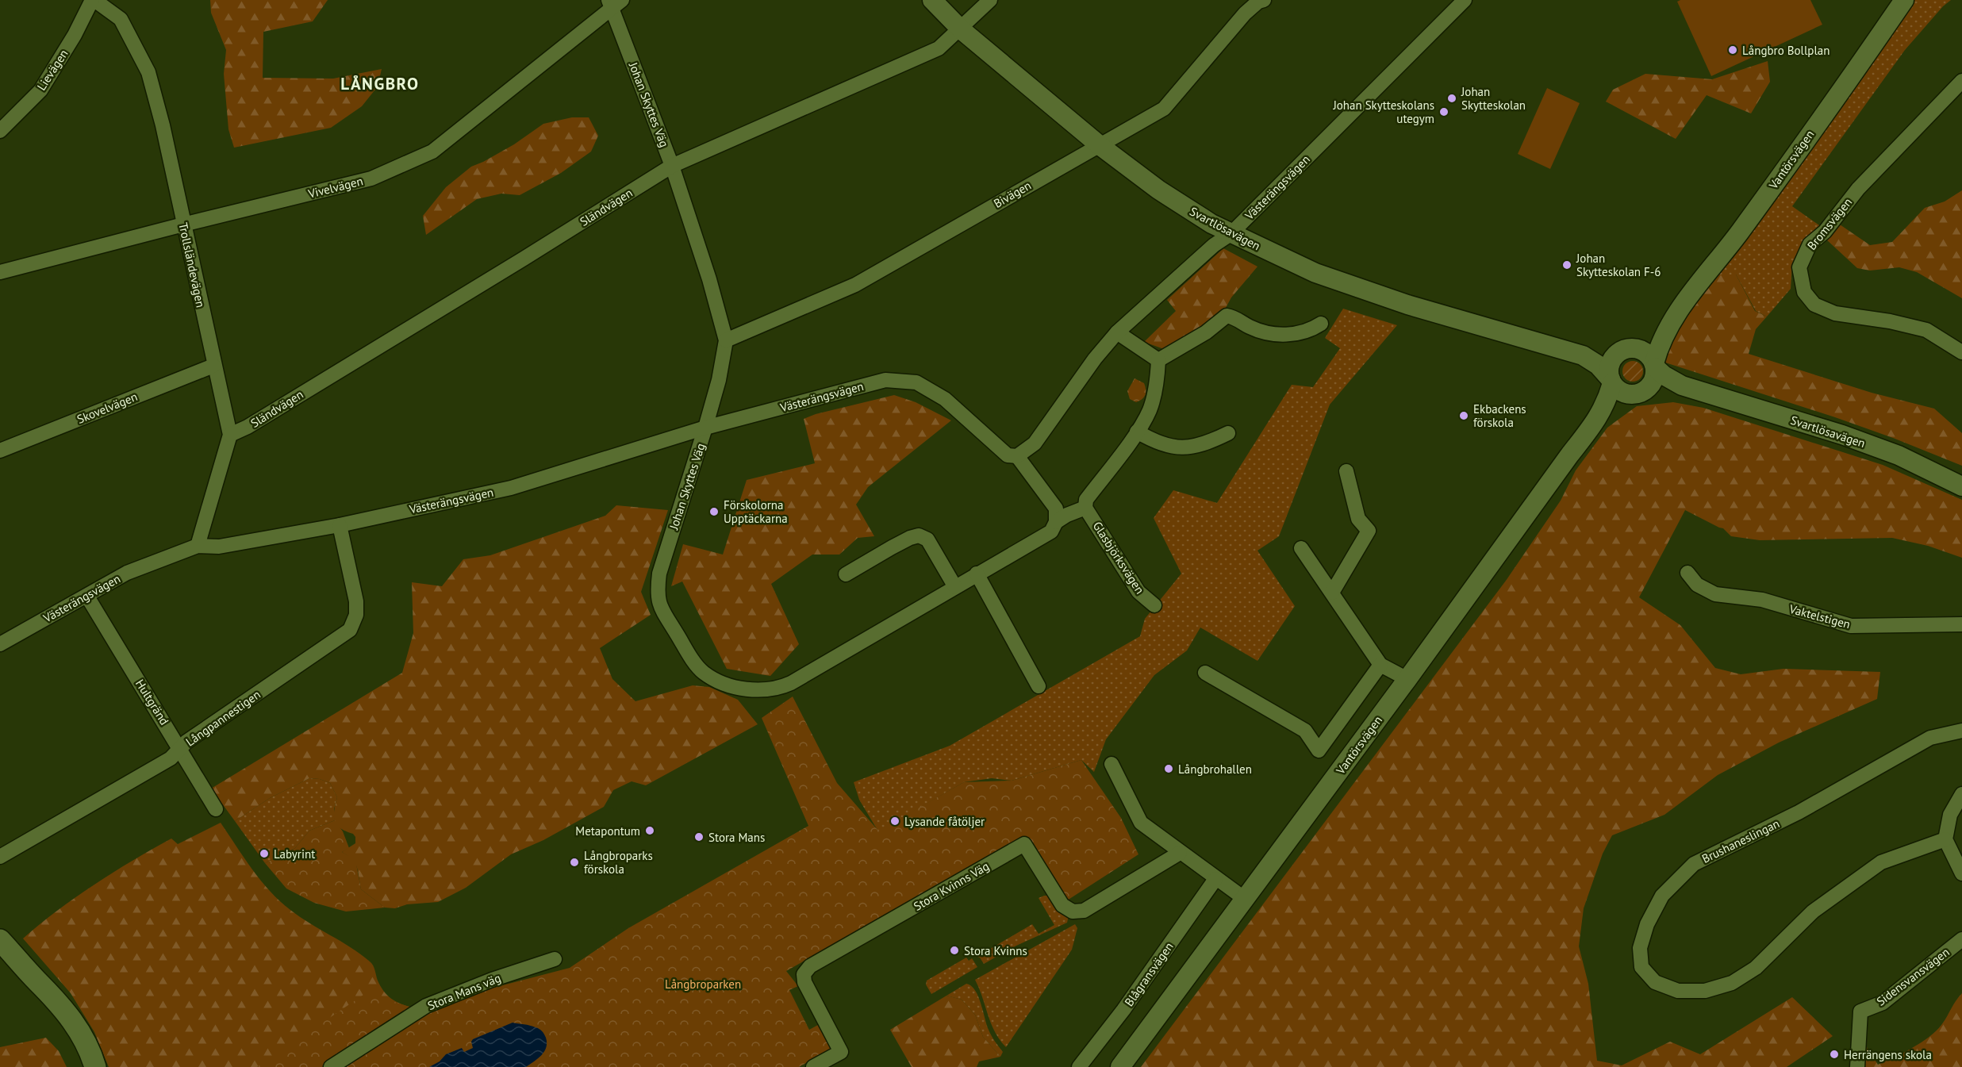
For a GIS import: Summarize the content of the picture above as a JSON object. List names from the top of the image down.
{
  "streets": {
    "street": [
      "Lievägen",
      "Johan Skyttes Väg",
      "Vantörsvägen",
      "Vivelvägen",
      "Västerängsvägen",
      "Bivägen",
      "Sländvägen",
      "Bromsvägen",
      "Svartlösavägen",
      "Trollsländevägen",
      "Skovelvägen",
      "Glasbjörksvägen",
      "Vaktelstigen",
      "Hultgränd",
      "Långpannestigen",
      "Brushaneslingan",
      "Stora Kvinns Väg",
      "Blågransvägen",
      "Sidensvansvägen",
      "Stora Mans väg"
    ]
  },
  "crossings": [
    ["Lievägen", "Trollsländevägen"],
    ["Johan Skyttes Väg", "Vivelvägen"],
    ["Johan Skyttes Väg", "Västerängsvägen"],
    ["Johan Skyttes Väg", "Bivägen"],
    ["Johan Skyttes Väg", "Sländvägen"],
    ["Vantörsvägen", "Svartlösavägen"],
    ["Vivelvägen", "Trollsländevägen"],
    ["Västerängsvägen", "Svartlösavägen"],
    ["Västerängsvägen", "Trollsländevägen"],
    ["Västerängsvägen", "Hultgränd"],
    ["Västerängsvägen", "Långpannestigen"],
    ["Bivägen", "Svartlösavägen"],
    ["Sländvägen", "Svartlösavägen"],
    ["Sländvägen", "Trollsländevägen"],
    ["Trollsländevägen", "Skovelvägen"],
    ["Hultgränd", "Långpannestigen"]
  ],
  "districts": ["LÅNGBRO"],
  "parks": ["Långbroparken"],
  "places": [
    "Långbro Bollplan",
    "Johan Skytteskolan",
    "Johan Skytteskolans utegym",
    "Johan Skytteskolan F-6",
    "Ekbackens förskola",
    "Förskolorna Upptäckarna",
    "Långbrohallen",
    "Lysande fåtöljer",
    "Metapontum",
    "Stora Mans",
    "Labyrint",
    "Långbroparks förskola",
    "Stora Kvinns",
    "Herrängens skola"
  ]
}
